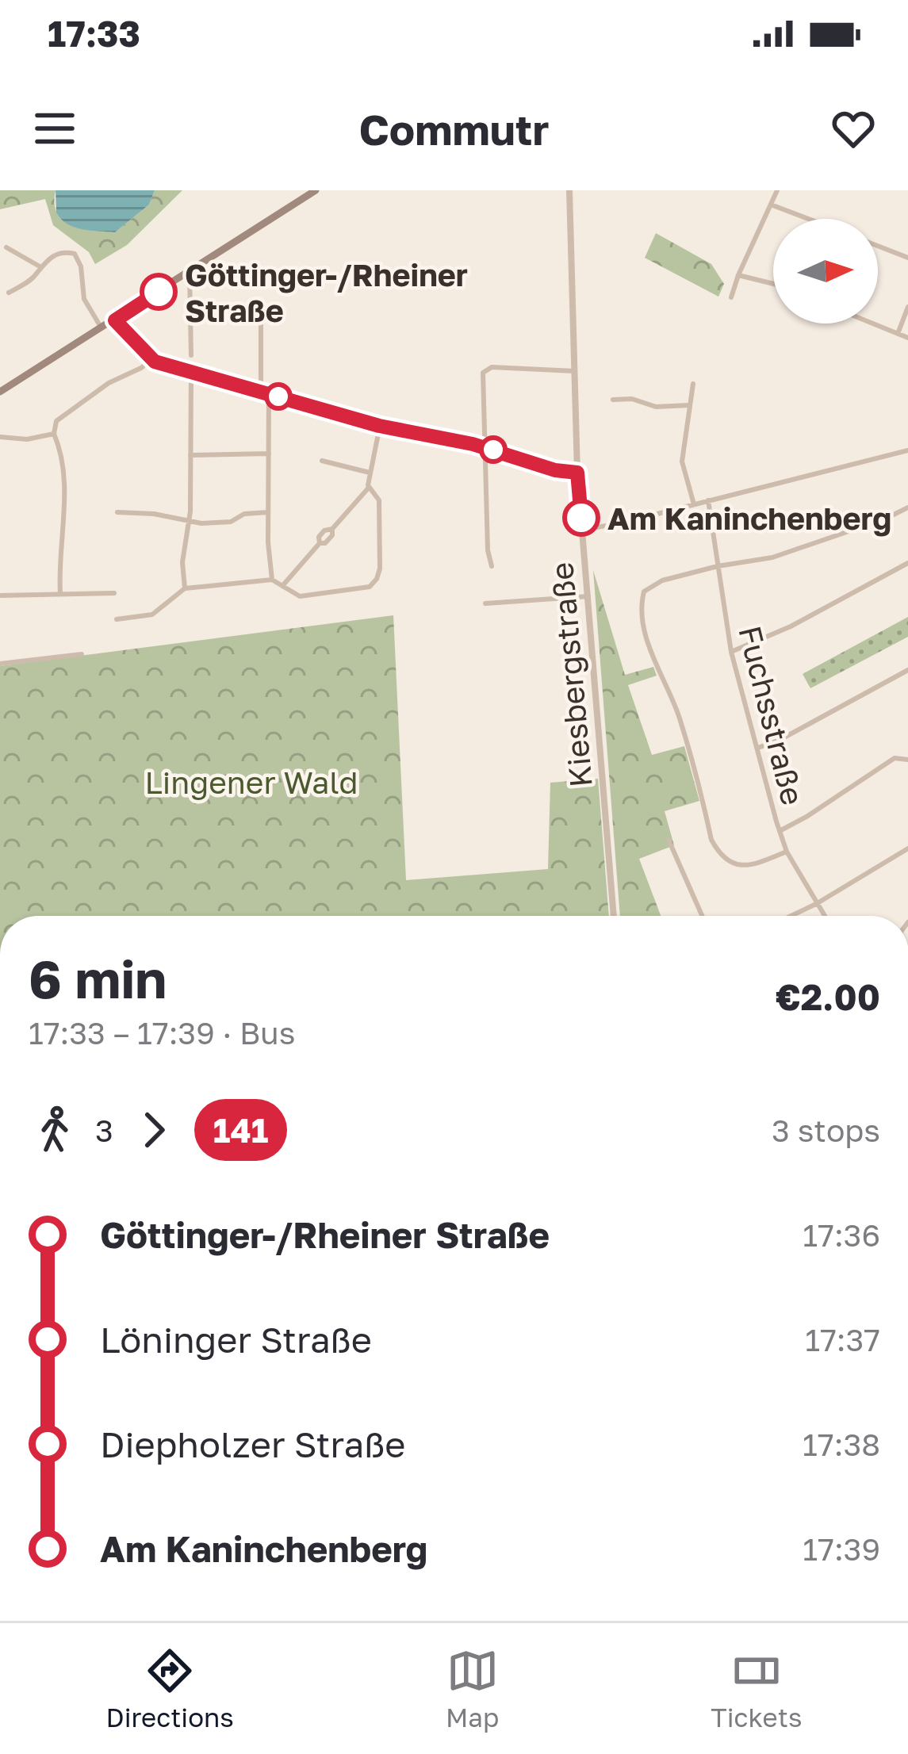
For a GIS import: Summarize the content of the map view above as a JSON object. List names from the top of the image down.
{
  "streets": {
    "street": ["Kiesbergstraße", "Fuchsstraße"]
  },
  "parks": ["Lingener Wald"],
  "places": ["Göttinger-/Rheiner Straße", "Am Kaninchenberg"],
  "lines": ["bus line 141"],
  "north": "right",
  "page": {
    "status": "17:33",
    "header": "Commutr",
    "heading": ["6 min", "17:33 – 17:39 · Bus", "€2.00"],
    "legs": ["3", "141", "3 stops"],
    "list": [
      {
        "name": "Göttinger-/Rheiner Straße",
        "value": "17:36"
      },
      {
        "name": "Löninger Straße",
        "value": "17:37"
      },
      {
        "name": "Diepholzer Straße",
        "value": "17:38"
      },
      {
        "name": "Am Kaninchenberg",
        "value": "17:39"
      }
    ],
    "tabs": ["Directions", "Map", "Tickets"]
  }
}
